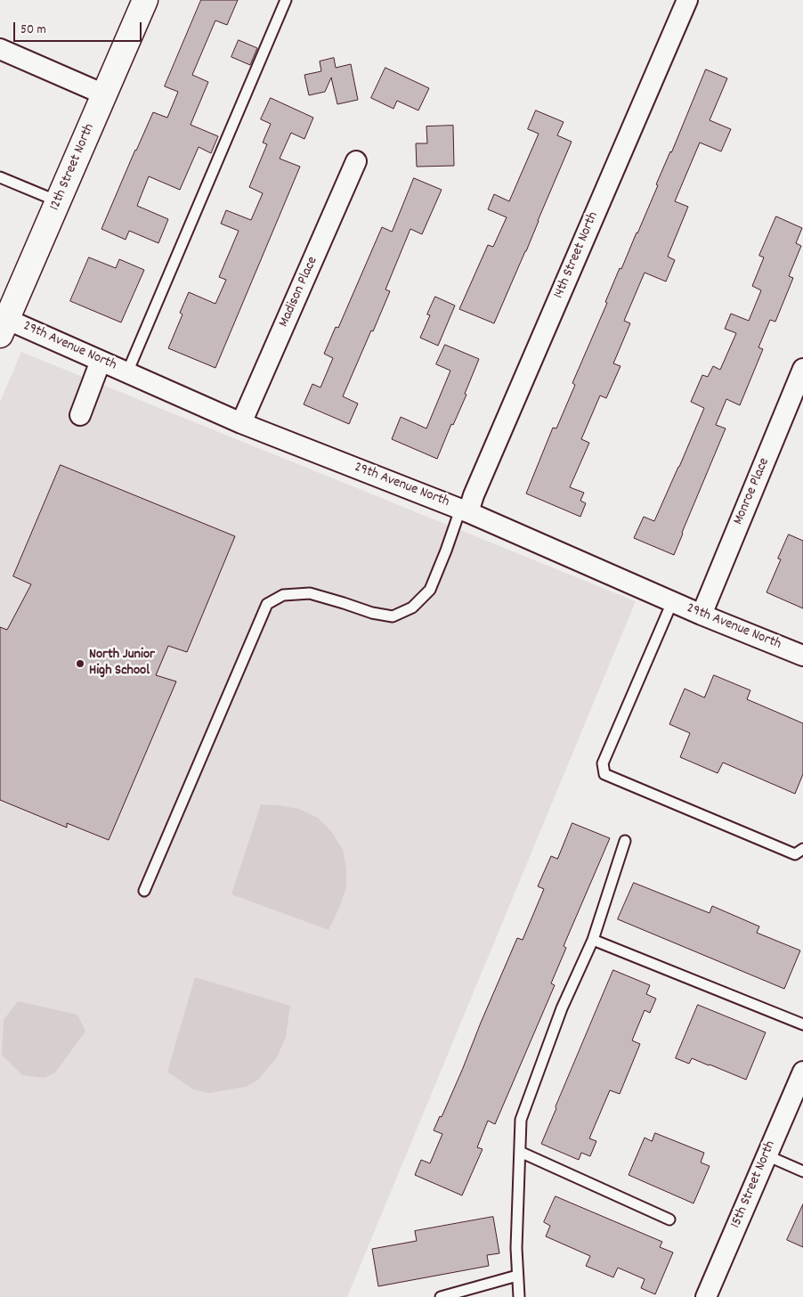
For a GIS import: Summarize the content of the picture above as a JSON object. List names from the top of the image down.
{
  "streets": {
    "street": [
      "12th Street North",
      "14th Street North",
      "Madison Place",
      "29th Avenue North",
      "Monroe Place",
      "15th Street North"
    ]
  },
  "crossings": [
    ["12th Street North", "29th Avenue North"],
    ["14th Street North", "29th Avenue North"],
    ["Madison Place", "29th Avenue North"],
    ["29th Avenue North", "Monroe Place"]
  ],
  "places": ["North Junior High School"],
  "scale_bar": "50 m"
}
